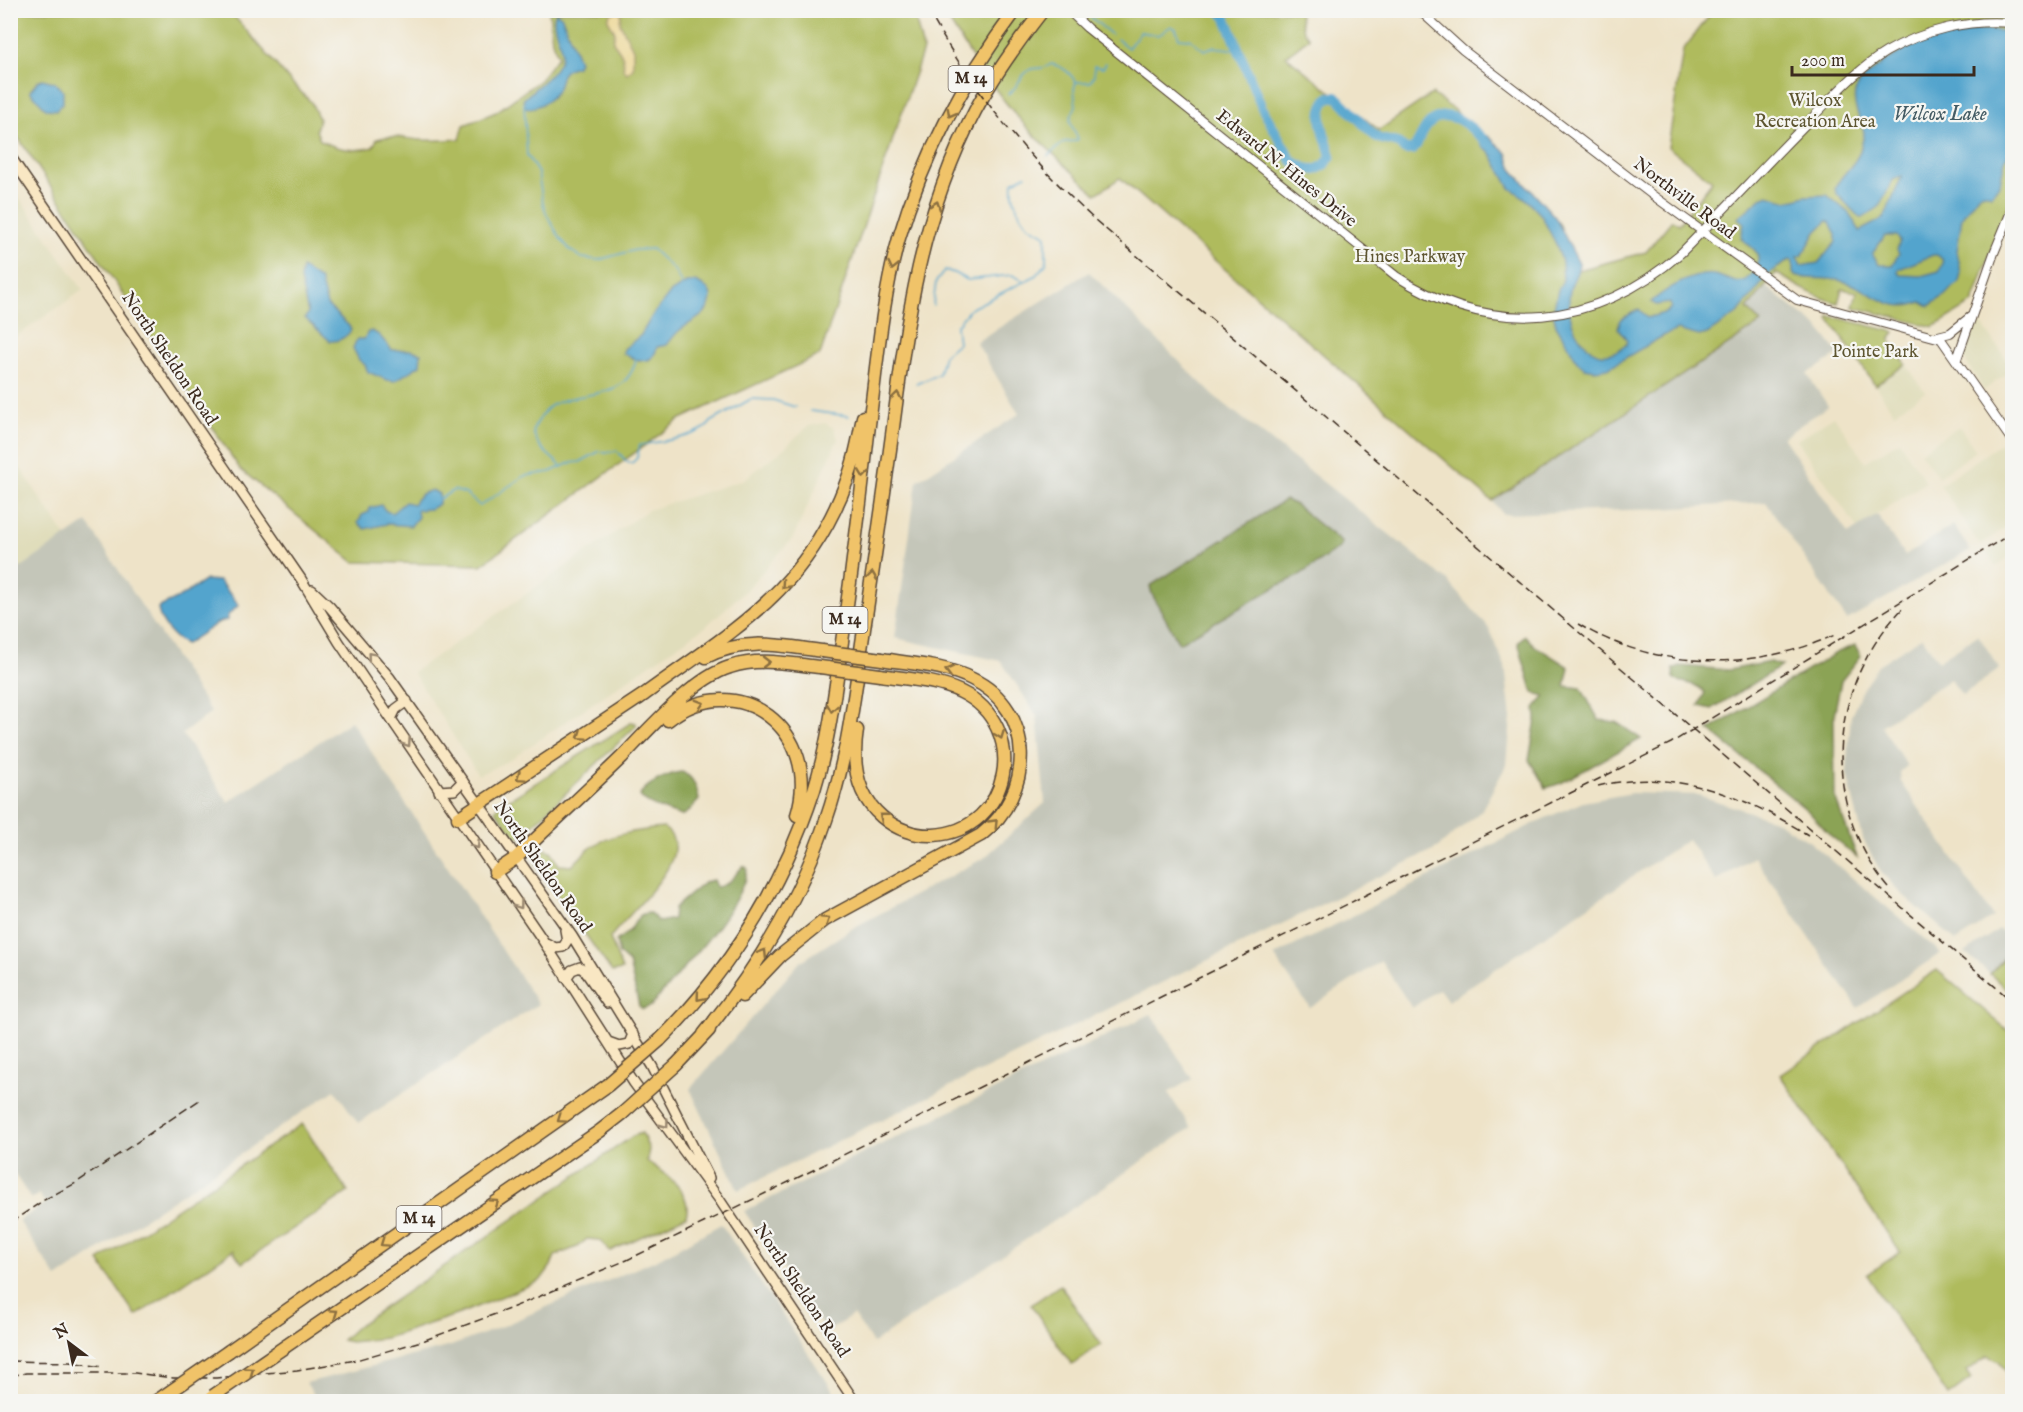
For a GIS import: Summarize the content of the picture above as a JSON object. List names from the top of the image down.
{
  "streets": {
    "highway": ["M 14"],
    "main road": ["North Sheldon Road"],
    "street": ["Edward N. Hines Drive", "Northville Road"]
  },
  "crossings": [
    ["Edward N. Hines Drive", "Northville Road"]
  ],
  "water": ["Wilcox Lake"],
  "parks": ["Wilcox Recreation Area", "Hines Parkway", "Pointe Park"],
  "scale_bar": "200 m",
  "north": "top left"
}
